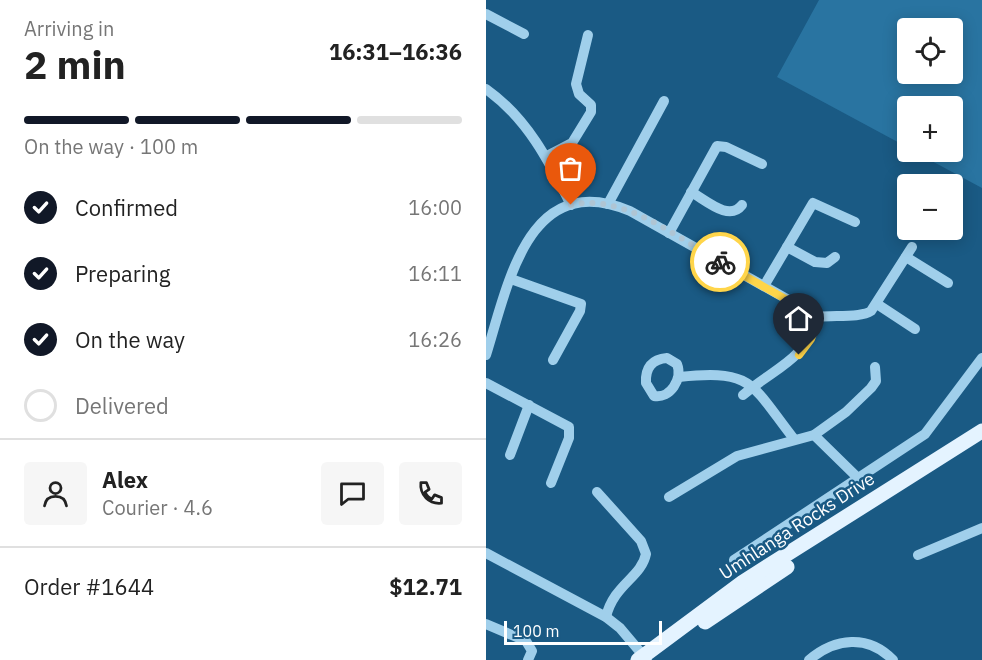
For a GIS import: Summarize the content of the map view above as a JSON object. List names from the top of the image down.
{
  "streets": {
    "main road": ["Umhlanga Rocks Drive"]
  },
  "scale_bar": "100 m",
  "page": {
    "heading": ["2 min", "Arriving in", "16:31–16:36"],
    "panel": [
      "Alex",
      "Courier · 4.6",
      "Order #1644",
      "$12.71"
    ],
    "map_buttons": ["+", "−"],
    "bar": "On the way · 100 m",
    "list": [
      ["Confirmed", "16:00"],
      ["Preparing", "16:11"],
      ["On the way", "16:26"],
      "Delivered"
    ],
    "scale": "100 m"
  }
}
